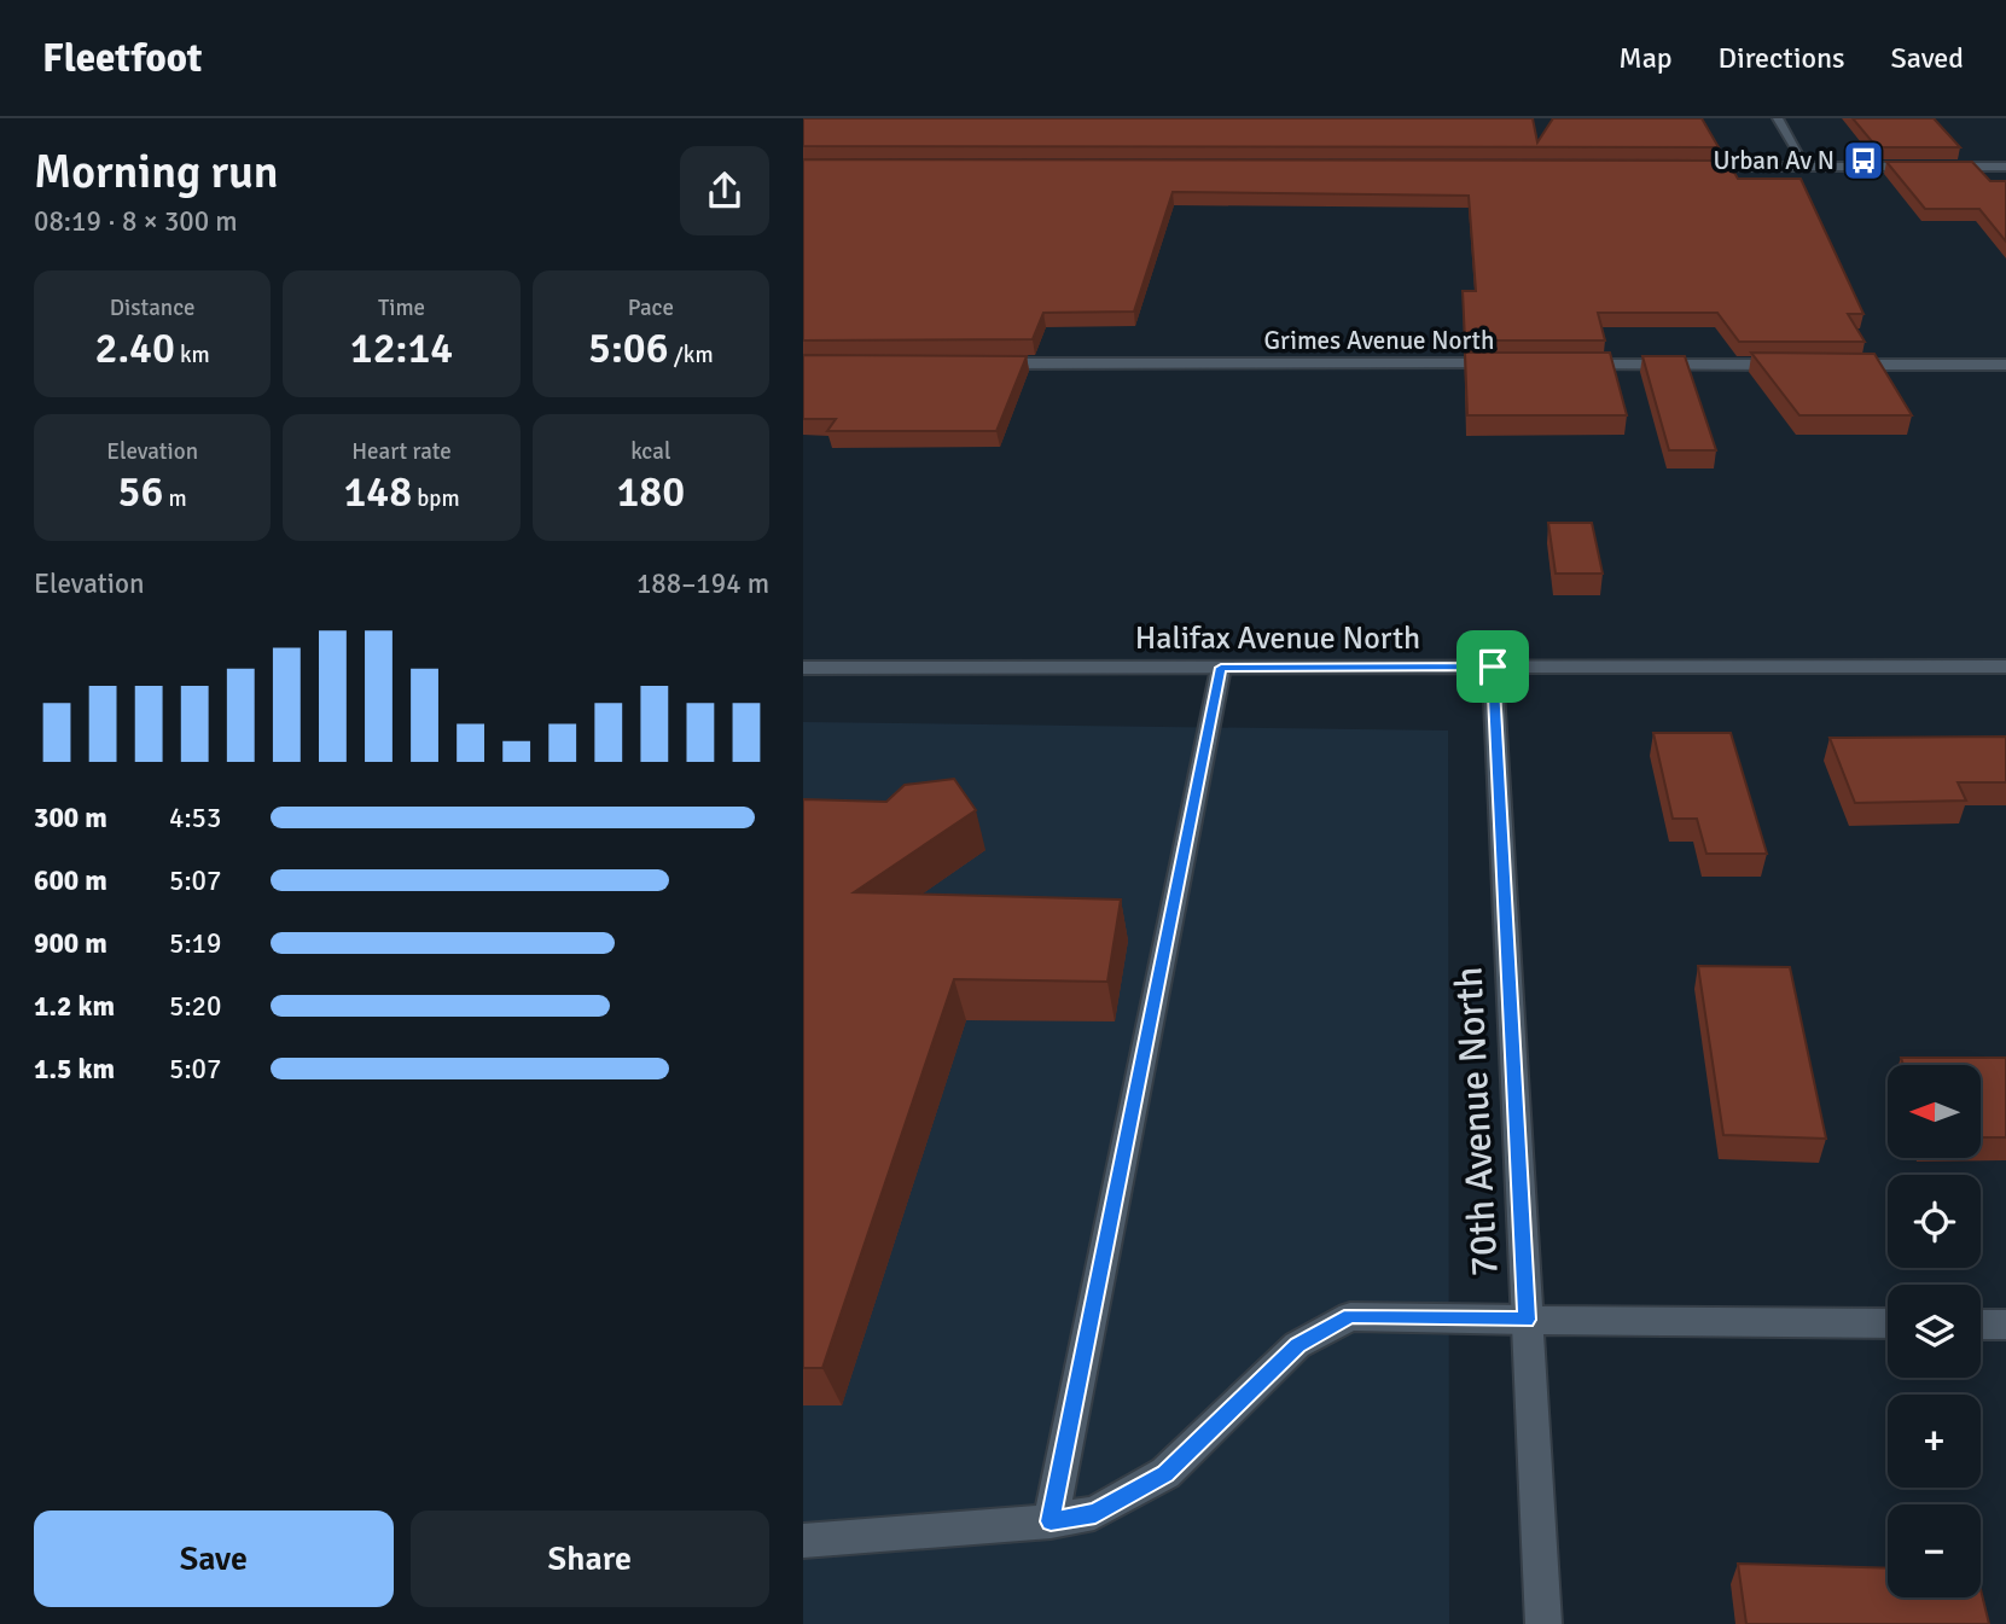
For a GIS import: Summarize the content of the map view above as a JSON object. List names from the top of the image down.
{
  "streets": {
    "street": ["Grimes Avenue North", "Halifax Avenue North", "70th Avenue North"]
  },
  "crossings": [
    ["Halifax Avenue North", "70th Avenue North"]
  ],
  "places": {
    "bus stop": ["Urban Av N"]
  },
  "north": "left",
  "page": {
    "header": "Fleetfoot",
    "nav": ["Map", "Directions", "Saved"],
    "heading": ["Morning run", "08:19 · 8 × 300 m"],
    "stats": [
      ["Distance", "2.40 km"],
      ["Time", "12:14"],
      ["Pace", "5:06 /km"],
      ["Elevation", "56 m"],
      ["Heart rate", "148 bpm"],
      ["kcal", "180"]
    ],
    "chart": ["Elevation", "188–194 m"],
    "list": [
      {
        "name": "300 m",
        "note": "4:53"
      },
      {
        "name": "600 m",
        "note": "5:07"
      },
      {
        "name": "900 m",
        "note": "5:19"
      },
      {
        "name": "1.2 km",
        "note": "5:20"
      },
      {
        "name": "1.5 km",
        "note": "5:07"
      }
    ],
    "map_buttons": ["+", "−"],
    "buttons": ["Save", "Share"]
  }
}
